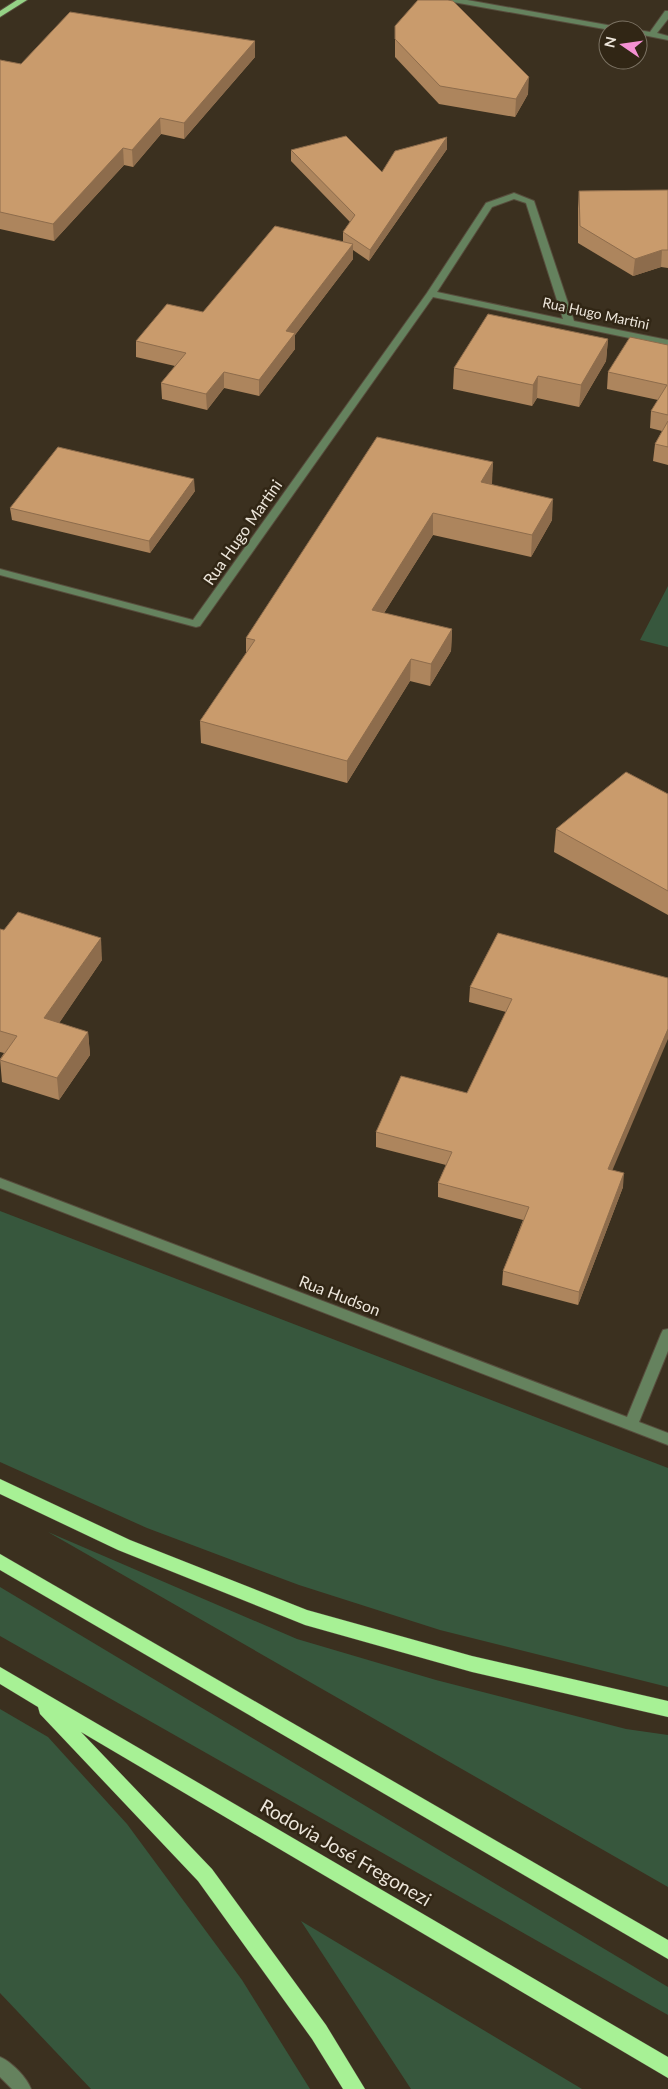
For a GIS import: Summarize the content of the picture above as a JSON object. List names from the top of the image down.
{
  "streets": {
    "highway": ["Rodovia José Fregonezi"],
    "street": ["Rua Hugo Martini", "Rua Hudson"]
  },
  "north": "left"
}
